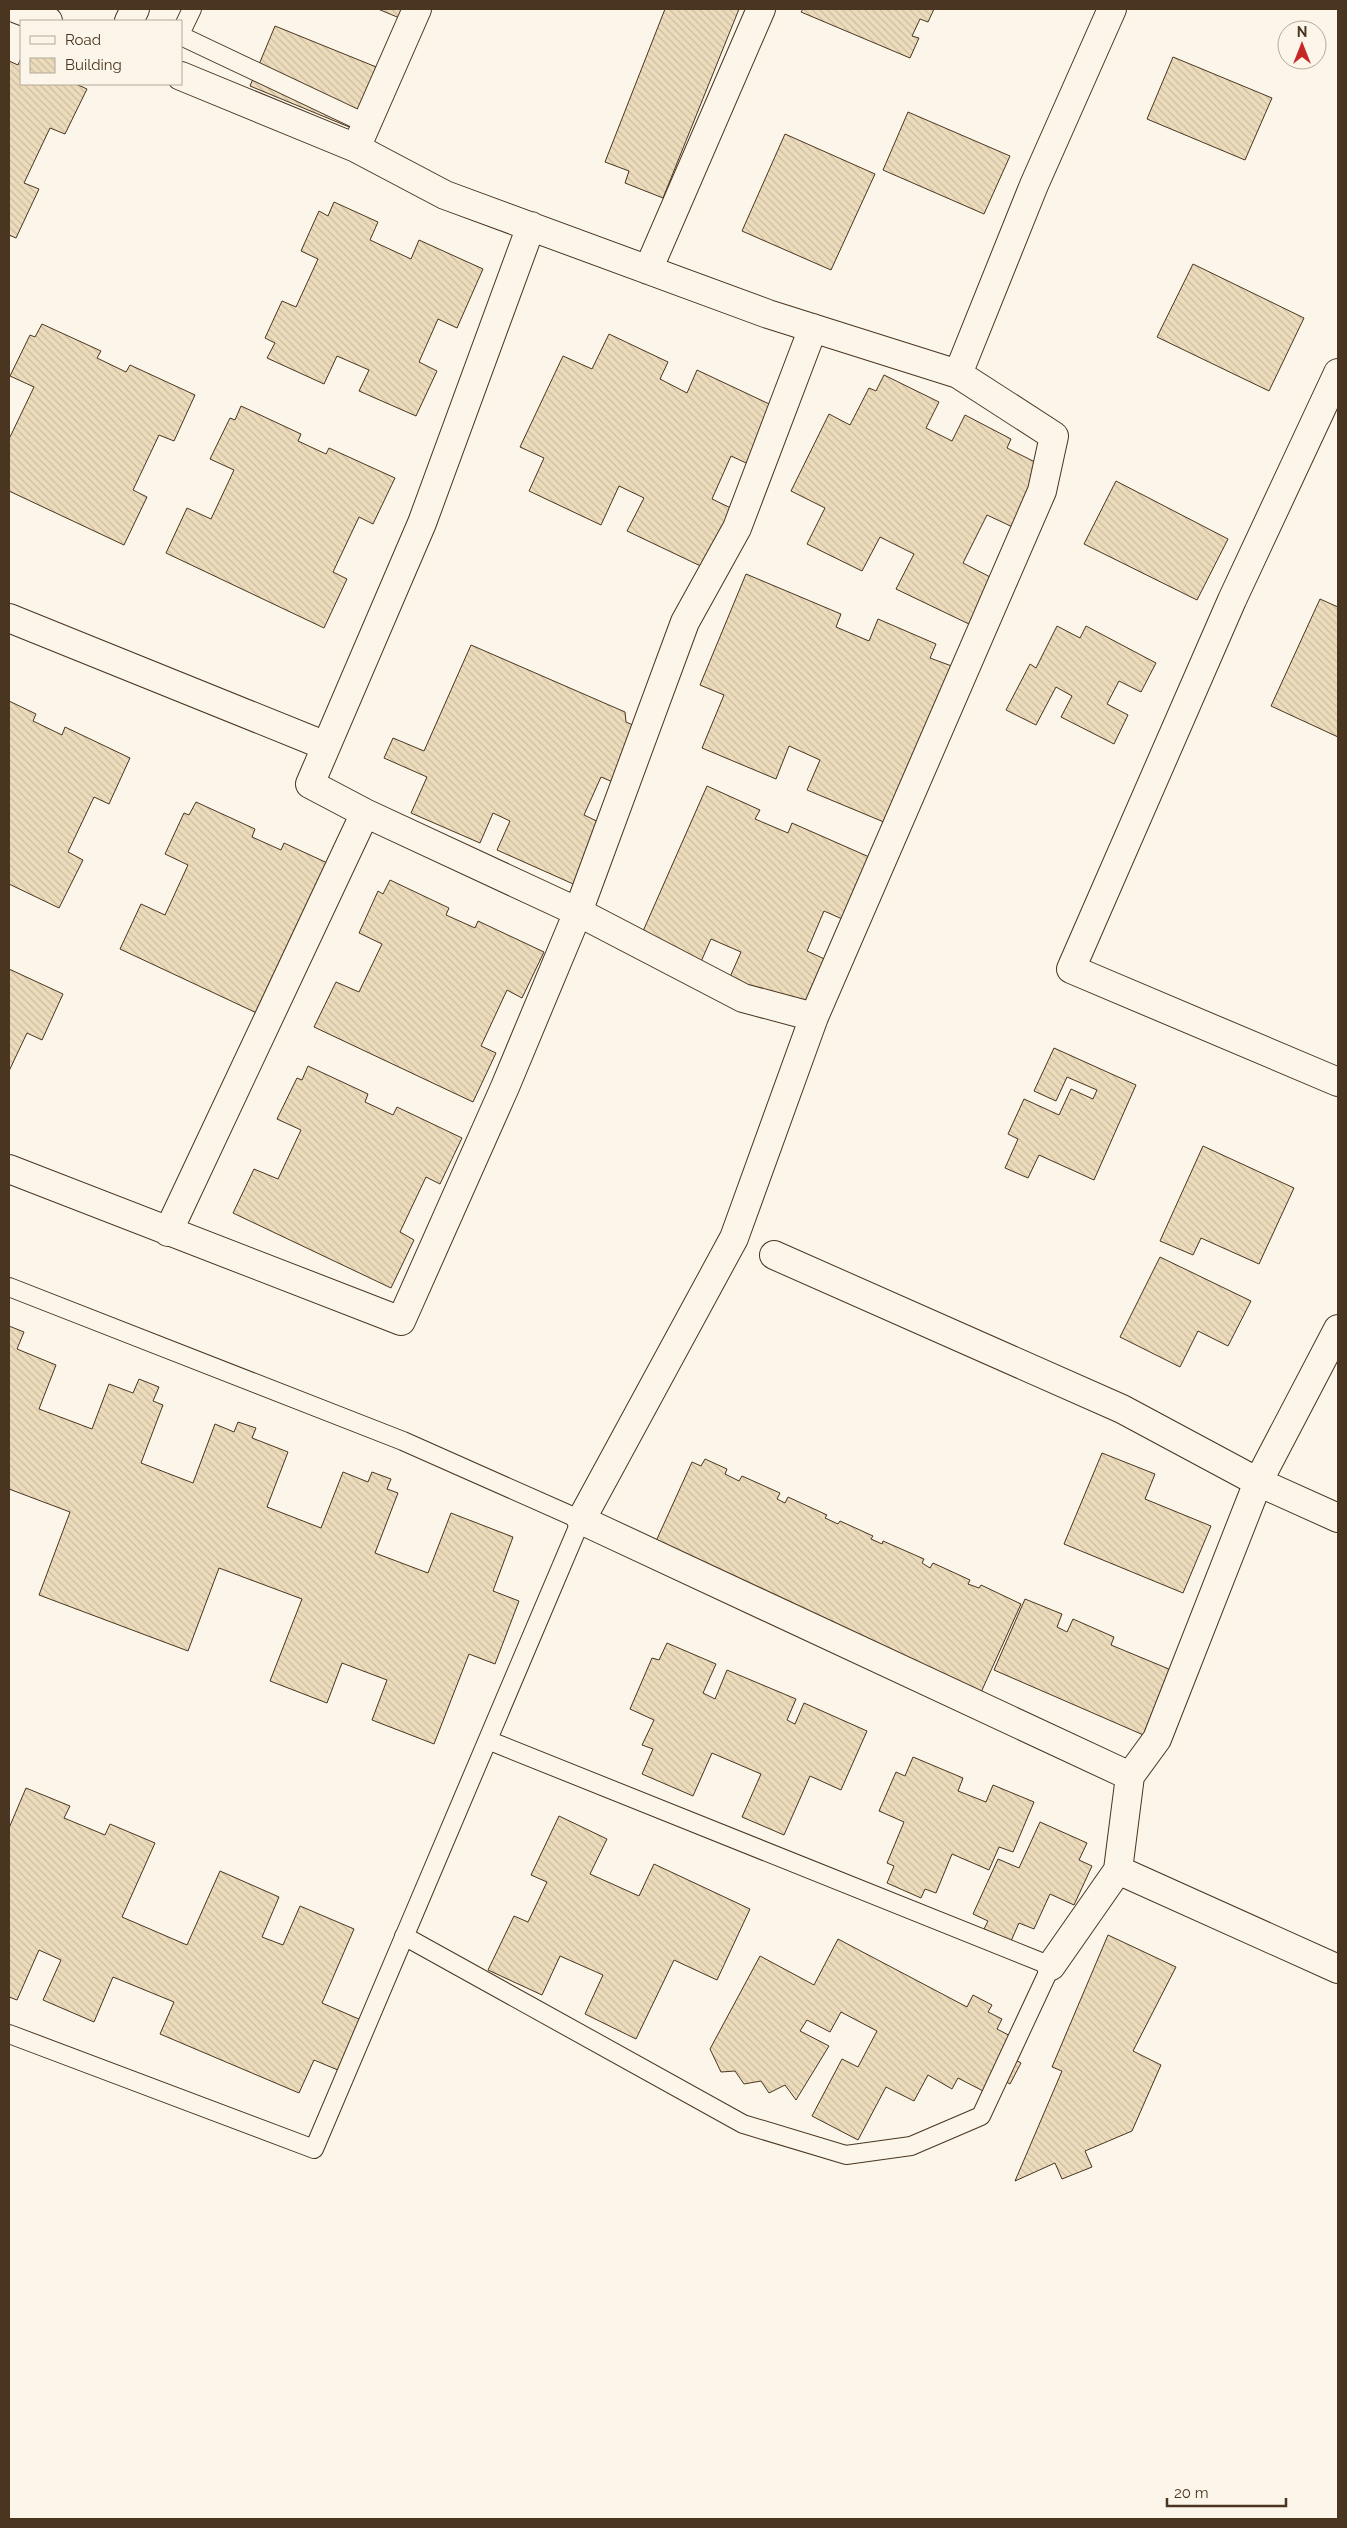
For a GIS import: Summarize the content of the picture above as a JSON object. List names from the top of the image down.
{
  "legend": ["Road", "Building"],
  "scale_bar": "20 m",
  "north": "top"
}
